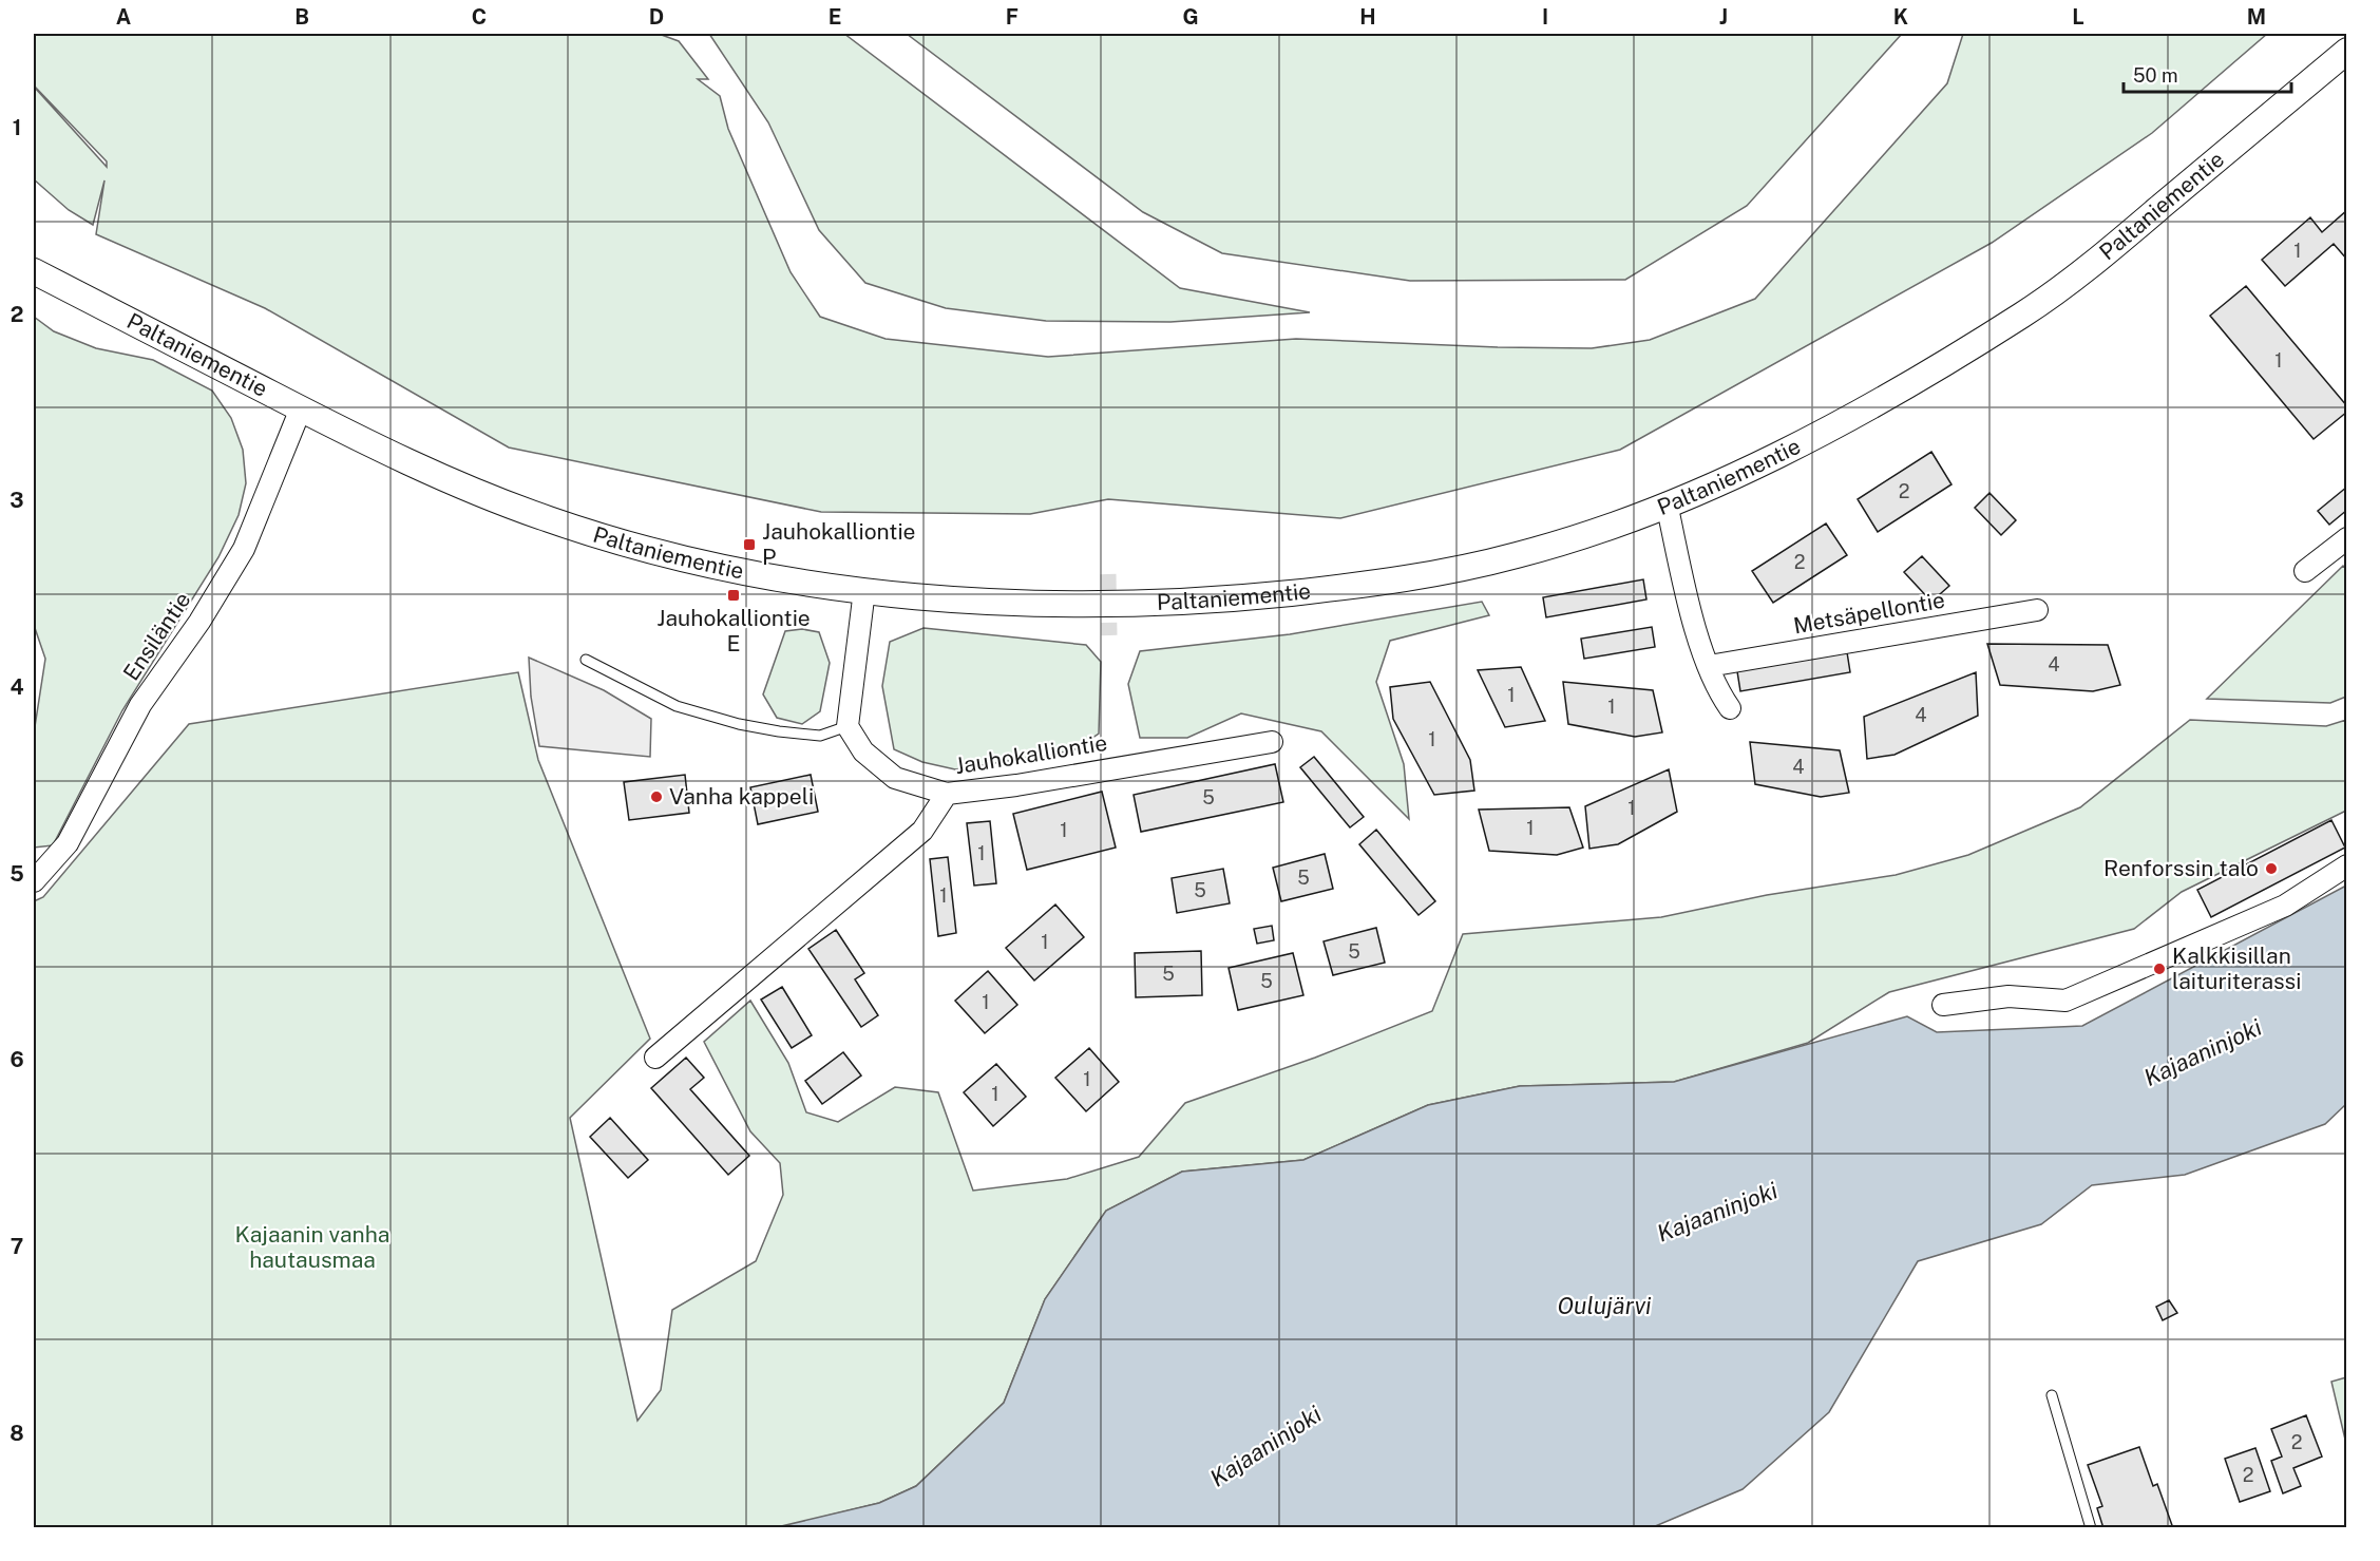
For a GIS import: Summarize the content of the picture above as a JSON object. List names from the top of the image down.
{
  "streets": {
    "street": [
      "Paltaniementie",
      "Metsäpellontie",
      "Ensiläntie",
      "Jauhokalliontie"
    ]
  },
  "crossings": [
    ["Paltaniementie", "Ensiläntie"]
  ],
  "water": ["Kajaaninjoki", "Oulujärvi"],
  "parks": ["Kajaanin vanha hautausmaa"],
  "places": {
    "transit": ["Jauhokalliontie P", "Jauhokalliontie E"],
    "other": ["Vanha kappeli", "Renforssin talo", "Kalkkisillan laituriterassi"]
  },
  "house_numbers": [
    "1",
    "1",
    "2",
    "2",
    "4",
    "1",
    "1",
    "4",
    "1",
    "4",
    "5",
    "1",
    "1",
    "1",
    "1",
    "5",
    "5",
    "1",
    "1",
    "5",
    "5",
    "5",
    "1",
    "1",
    "1",
    "2",
    "2"
  ],
  "scale_bar": "50 m",
  "grid": {
    "columns": [
      "A",
      "B",
      "C",
      "D",
      "E",
      "F",
      "G",
      "H",
      "I",
      "J",
      "K",
      "L",
      "M"
    ],
    "rows": [
      "1",
      "2",
      "3",
      "4",
      "5",
      "6",
      "7",
      "8"
    ]
  }
}
